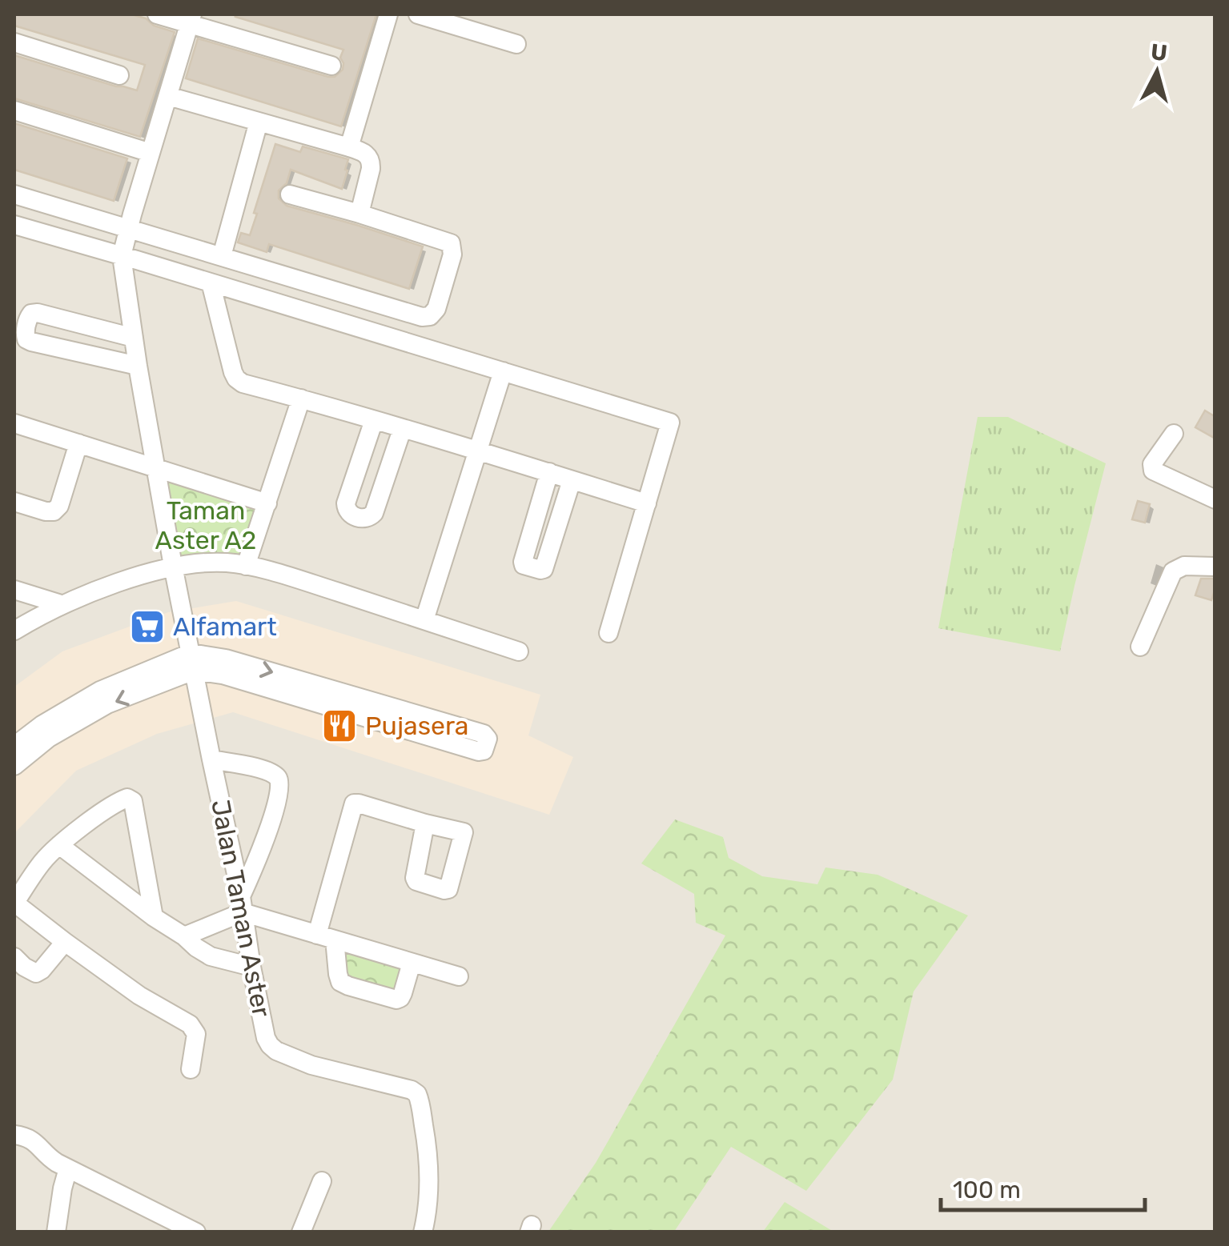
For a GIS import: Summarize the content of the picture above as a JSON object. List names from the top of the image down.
{
  "streets": {
    "street": ["Jalan Taman Aster"]
  },
  "parks": ["Taman Aster A2"],
  "places": {
    "supermarket": ["Alfamart"],
    "restaurant": ["Pujasera"]
  },
  "scale_bar": "100 m",
  "north": "top"
}
